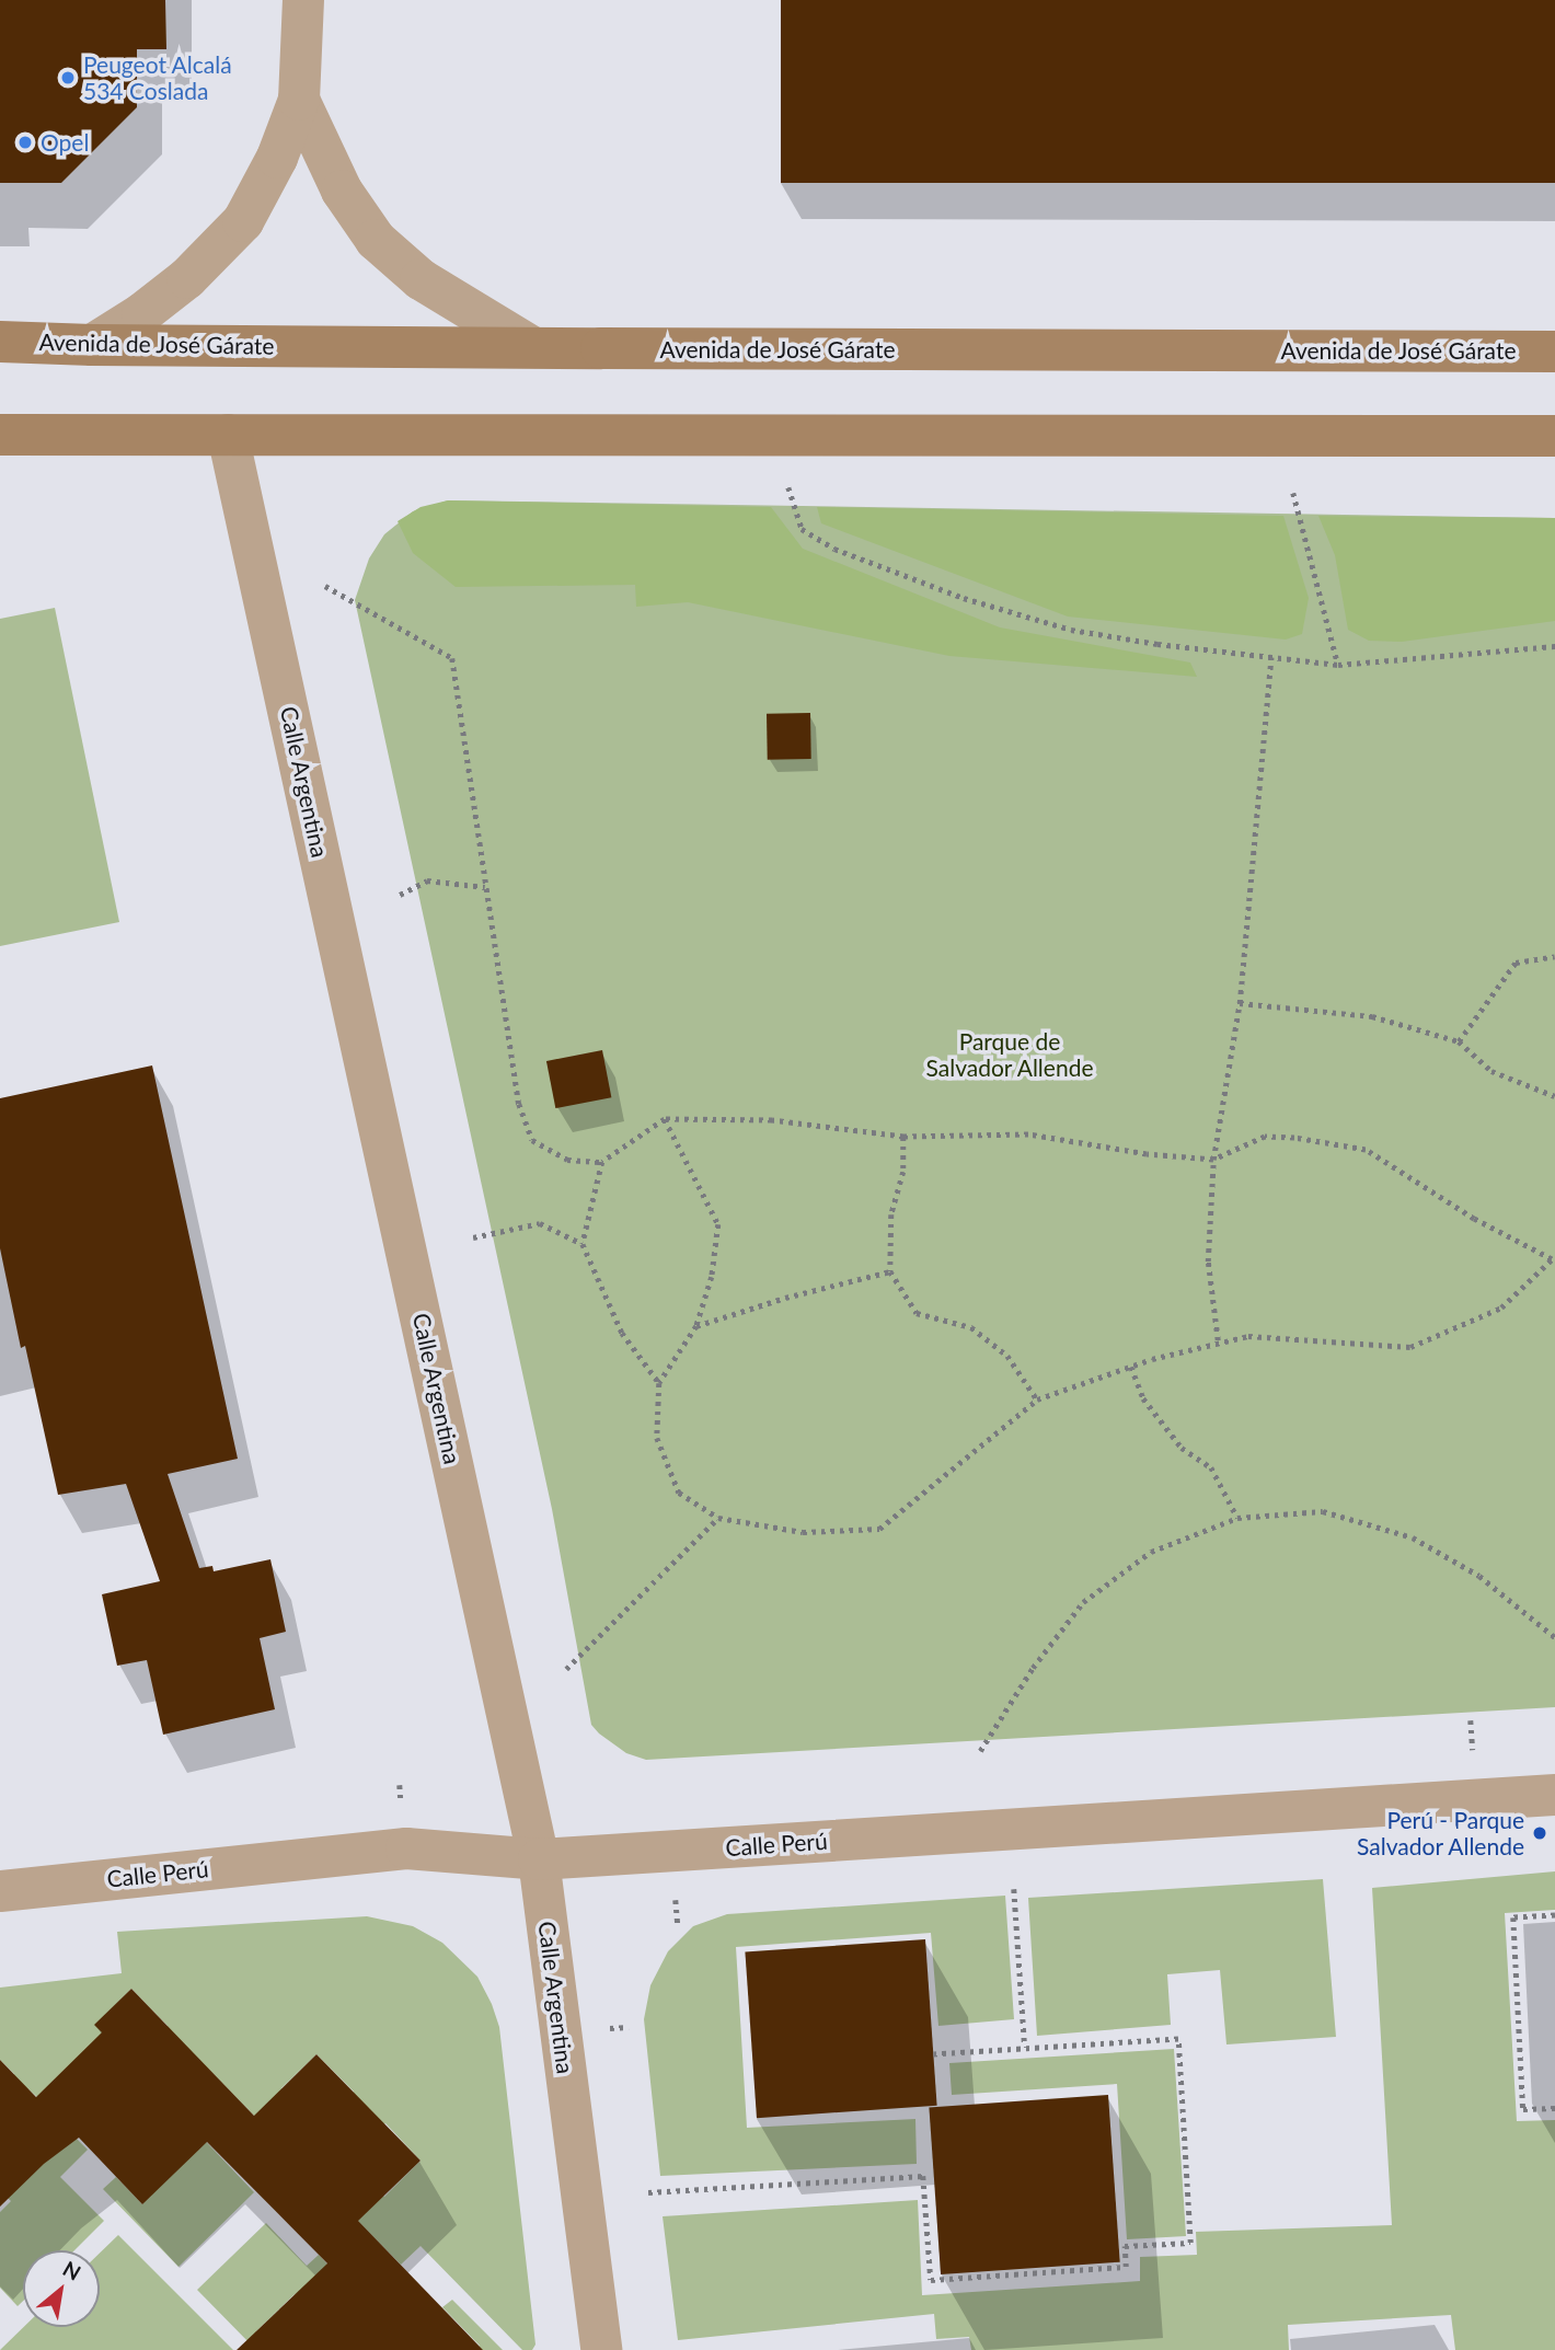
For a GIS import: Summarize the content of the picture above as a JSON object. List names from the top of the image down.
{
  "streets": {
    "main road": ["Avenida de José Gárate"],
    "street": ["Calle Argentina", "Calle Perú"]
  },
  "crossings": [
    ["Calle Argentina", "Calle Perú"]
  ],
  "parks": ["Parque de Salvador Allende"],
  "places": ["Peugeot Alcalá 534 Coslada", "Opel", "Perú - Parque Salvador Allende"],
  "north": "top right"
}
